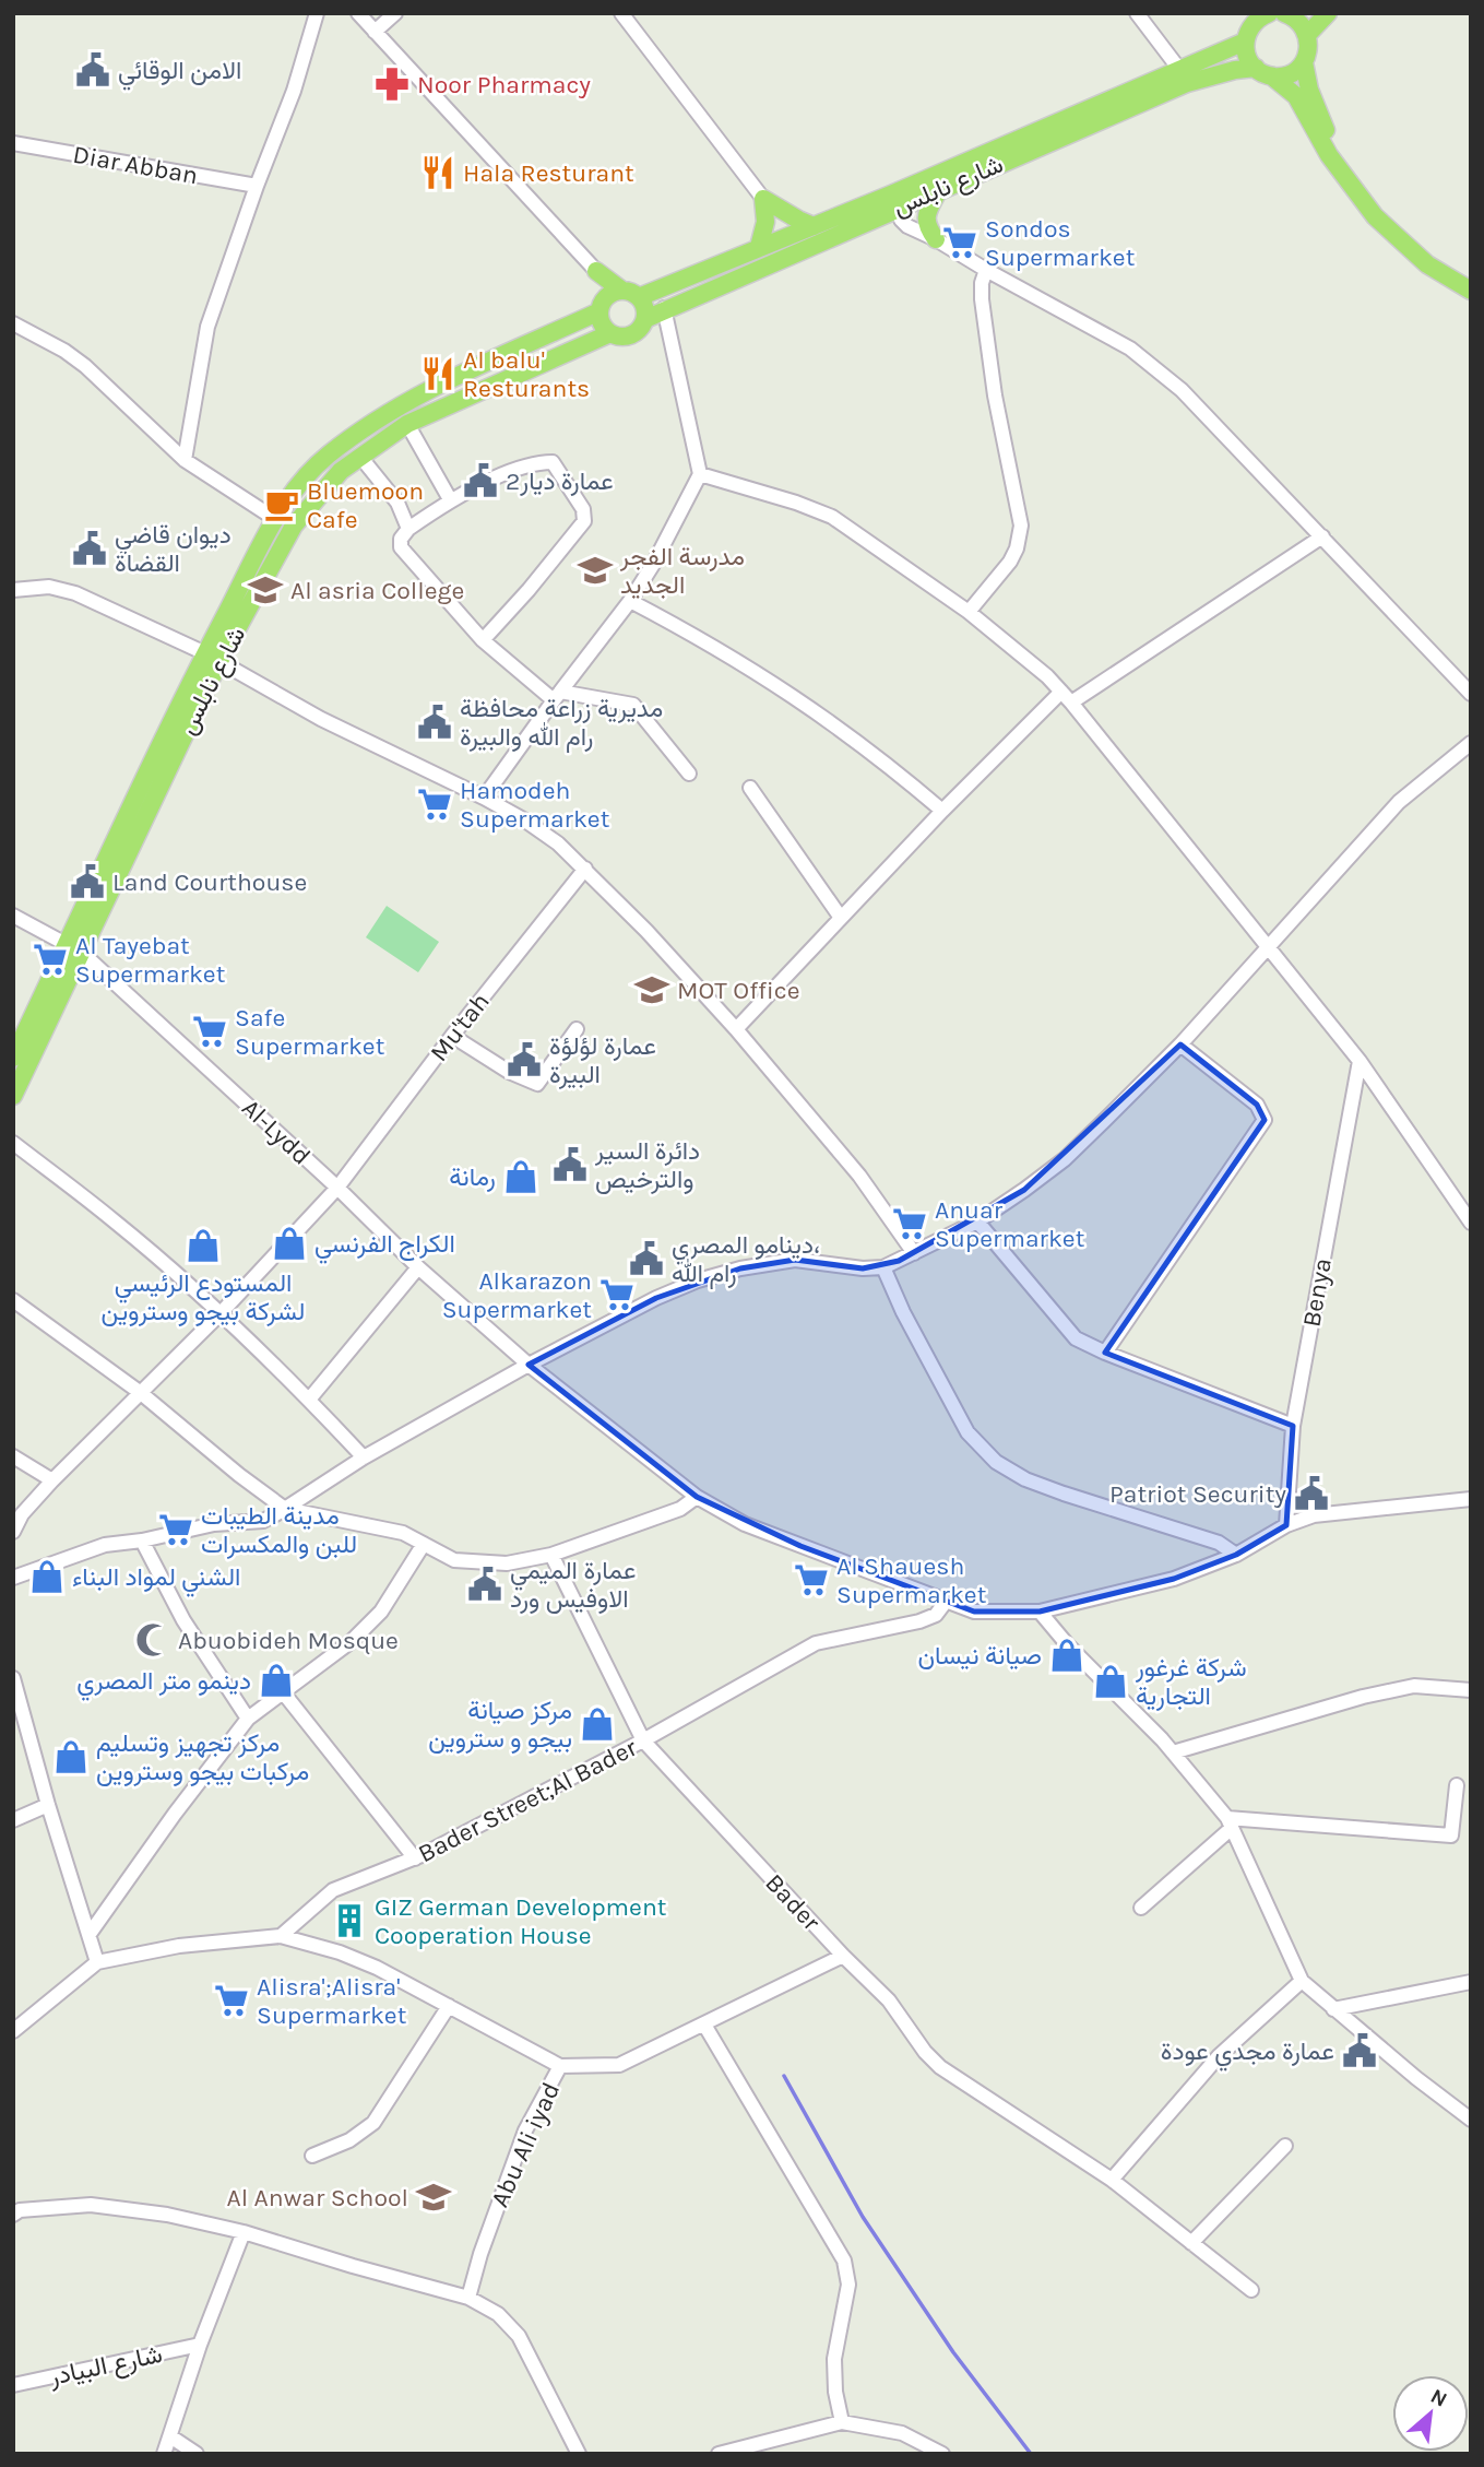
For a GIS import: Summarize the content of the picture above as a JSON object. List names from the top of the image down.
{
  "streets": {
    "main road": ["شارع نابلس"],
    "street": [
      "Diar Abban",
      "Mu'tah",
      "Al-Lydd",
      "Benya",
      "Bader Street;Al Bader",
      "Bader",
      "Abu Ali iyad",
      "شارع البيادر"
    ]
  },
  "crossings": [
    ["شارع نابلس", "Al-Lydd"],
    ["Mu'tah", "Al-Lydd"],
    ["Al-Lydd", "Benya"],
    ["Al-Lydd", "Bader Street;Al Bader"],
    ["Bader Street;Al Bader", "Bader"],
    ["Bader", "Abu Ali iyad"]
  ],
  "places": {
    "public building": [
      "الامن الوقائي",
      "عمارة ديار2",
      "ديوان قاضي القضاة",
      "مديرية زراعة محافظة رام الله والبيرة",
      "Land Courthouse",
      "عمارة لؤلؤة البيرة",
      "دائرة السير والترخيص",
      "دينامو المصري، رام الله",
      "Patriot Security",
      "عمارة الميمي الاوفيس ورد",
      "عمارة مجدي عودة"
    ],
    "pharmacy": ["Noor Pharmacy"],
    "restaurant": ["Hala Resturant", "Al balu' Resturants"],
    "supermarket": [
      "Sondos Supermarket",
      "Hamodeh Supermarket",
      "Al Tayebat Supermarket",
      "Safe Supermarket",
      "Anuar Supermarket",
      "Alkarazon Supermarket",
      "مدينة الطيبات للبن والمكسرات",
      "Al Shauesh Supermarket",
      "Alisra';Alisra' Supermarket"
    ],
    "cafe": ["Bluemoon Cafe"],
    "school or university": [
      "مدرسة الفجر الجديد",
      "Al asria College",
      "MOT Office",
      "Al Anwar School"
    ],
    "shop": [
      "رمانة",
      "الكراج الفرنسي",
      "المستودع الرئيسي لشركة بيجو وستروين",
      "الشني لمواد البناء",
      "صيانة نيسان",
      "دينمو متر المصري",
      "شركة غرغور التجارية",
      "مركز صيانة بيجو و ستروين",
      "مركز تجهيز وتسليم مركبات بيجو وستروين"
    ],
    "mosque": ["Abuobideh Mosque"],
    "building": ["GIZ German Development Cooperation House"]
  },
  "north": "top right"
}
